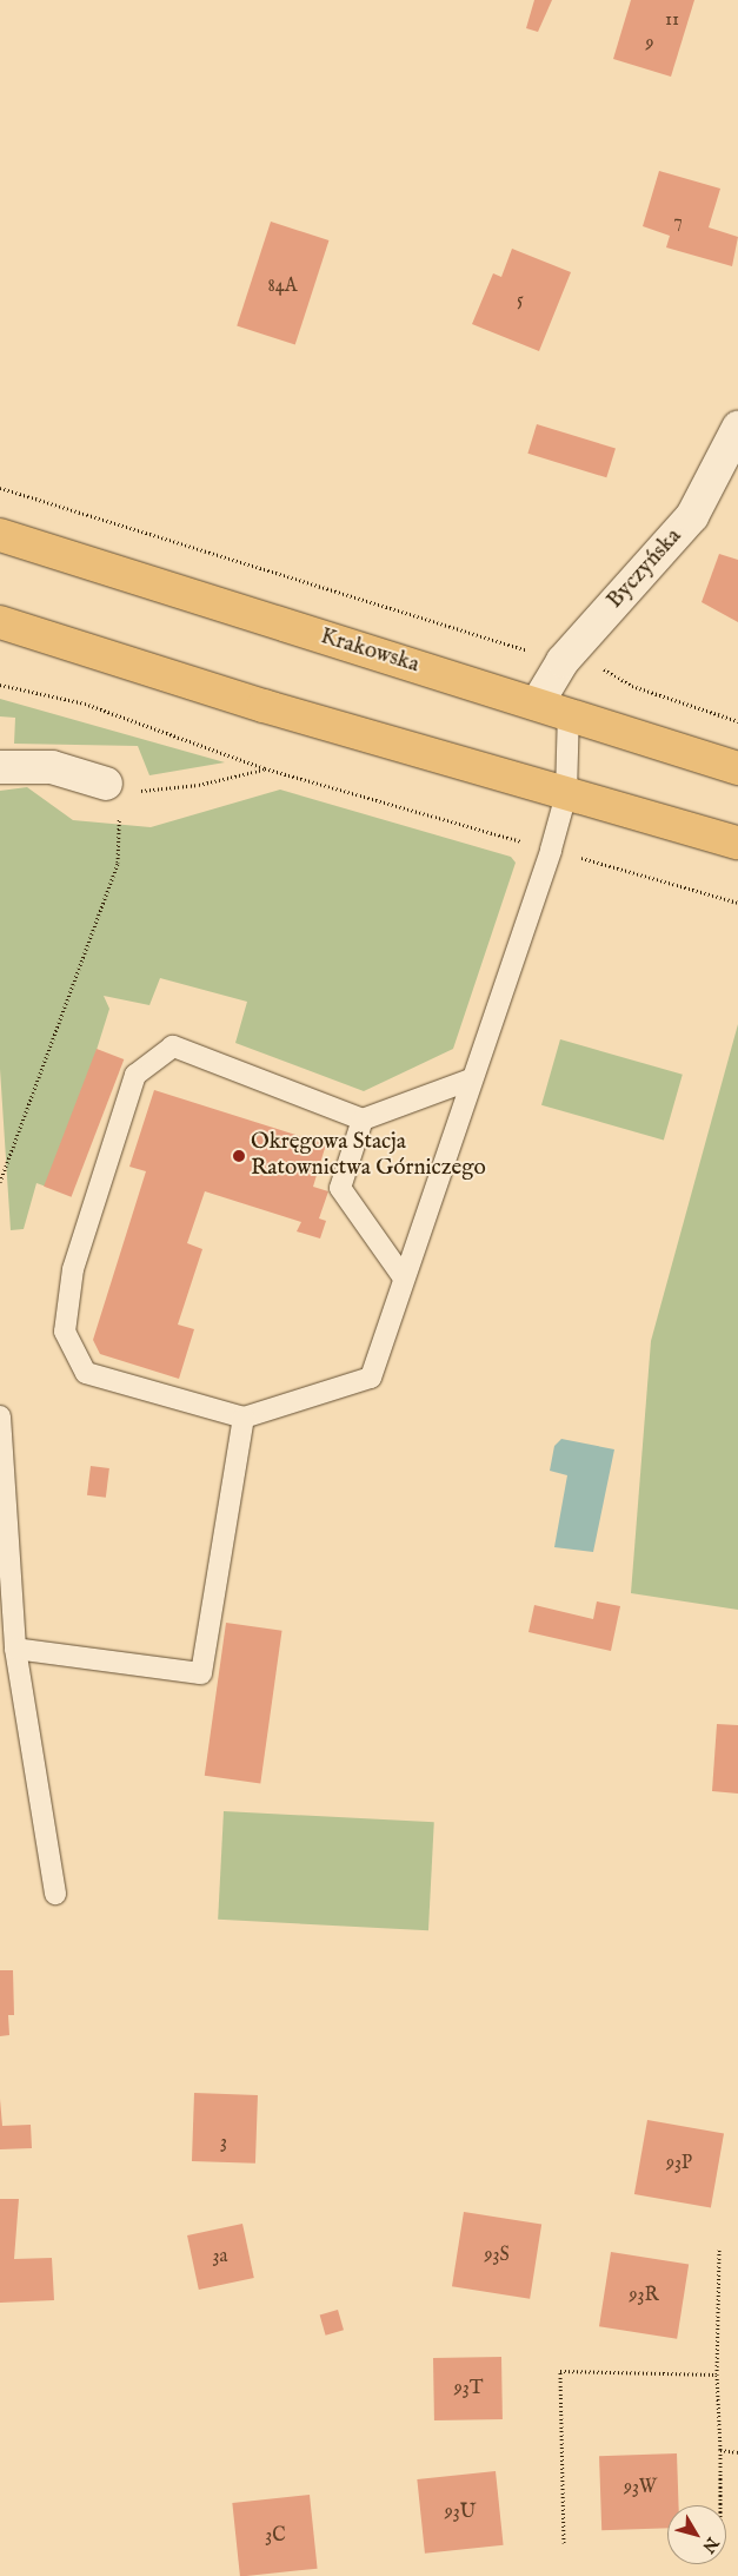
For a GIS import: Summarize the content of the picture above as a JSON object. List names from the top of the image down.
{
  "streets": {
    "main road": ["Krakowska"],
    "street": ["Byczyńska"]
  },
  "crossings": [
    ["Byczyńska", "Krakowska"]
  ],
  "places": ["Okręgowa Stacja Ratownictwa Górniczego"],
  "house_numbers": [
    "11",
    "9",
    "7",
    "84A",
    "5",
    "3",
    "93P",
    "93S",
    "3a",
    "93R",
    "93T",
    "93W",
    "93U",
    "3C"
  ],
  "north": "bottom right"
}
